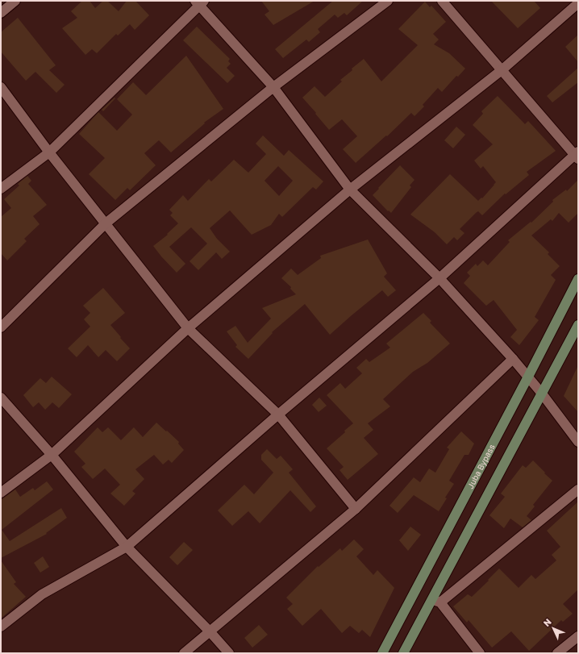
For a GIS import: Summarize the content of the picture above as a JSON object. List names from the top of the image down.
{
  "streets": {
    "main road": ["Juba Bypass"]
  },
  "north": "top left"
}
